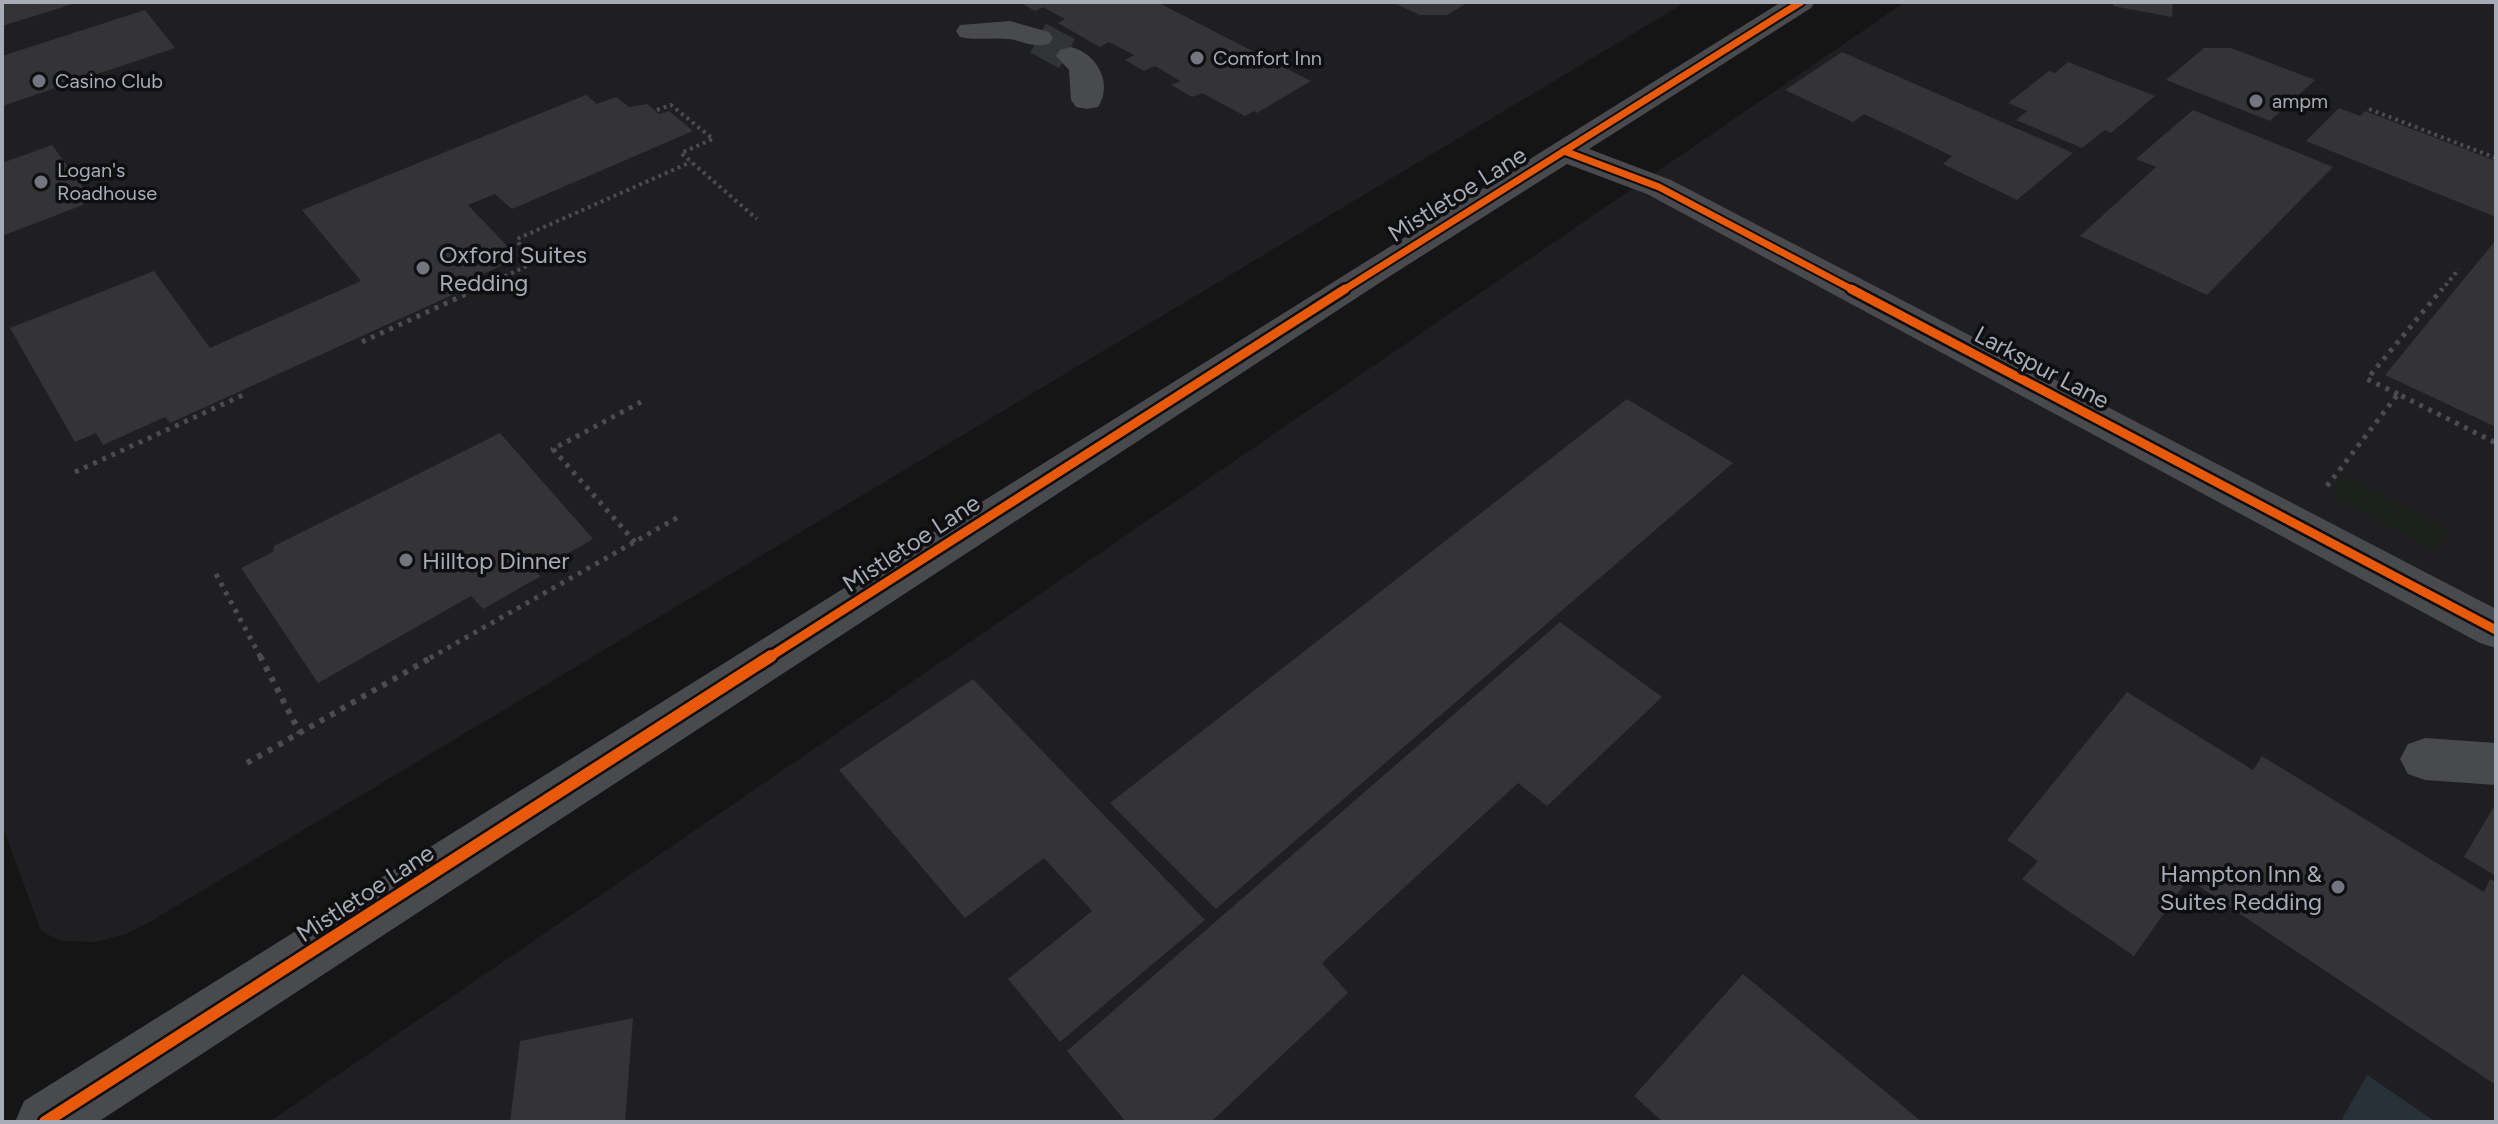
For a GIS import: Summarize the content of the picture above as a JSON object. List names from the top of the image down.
{
  "streets": {
    "street": ["Mistletoe Lane", "Larkspur Lane"]
  },
  "crossings": [
    ["Mistletoe Lane", "Larkspur Lane"]
  ],
  "places": [
    "Comfort Inn",
    "Casino Club",
    "ampm",
    "Logan's Roadhouse",
    "Oxford Suites Redding",
    "Hilltop Dinner",
    "Hampton Inn & Suites Redding"
  ]
}
